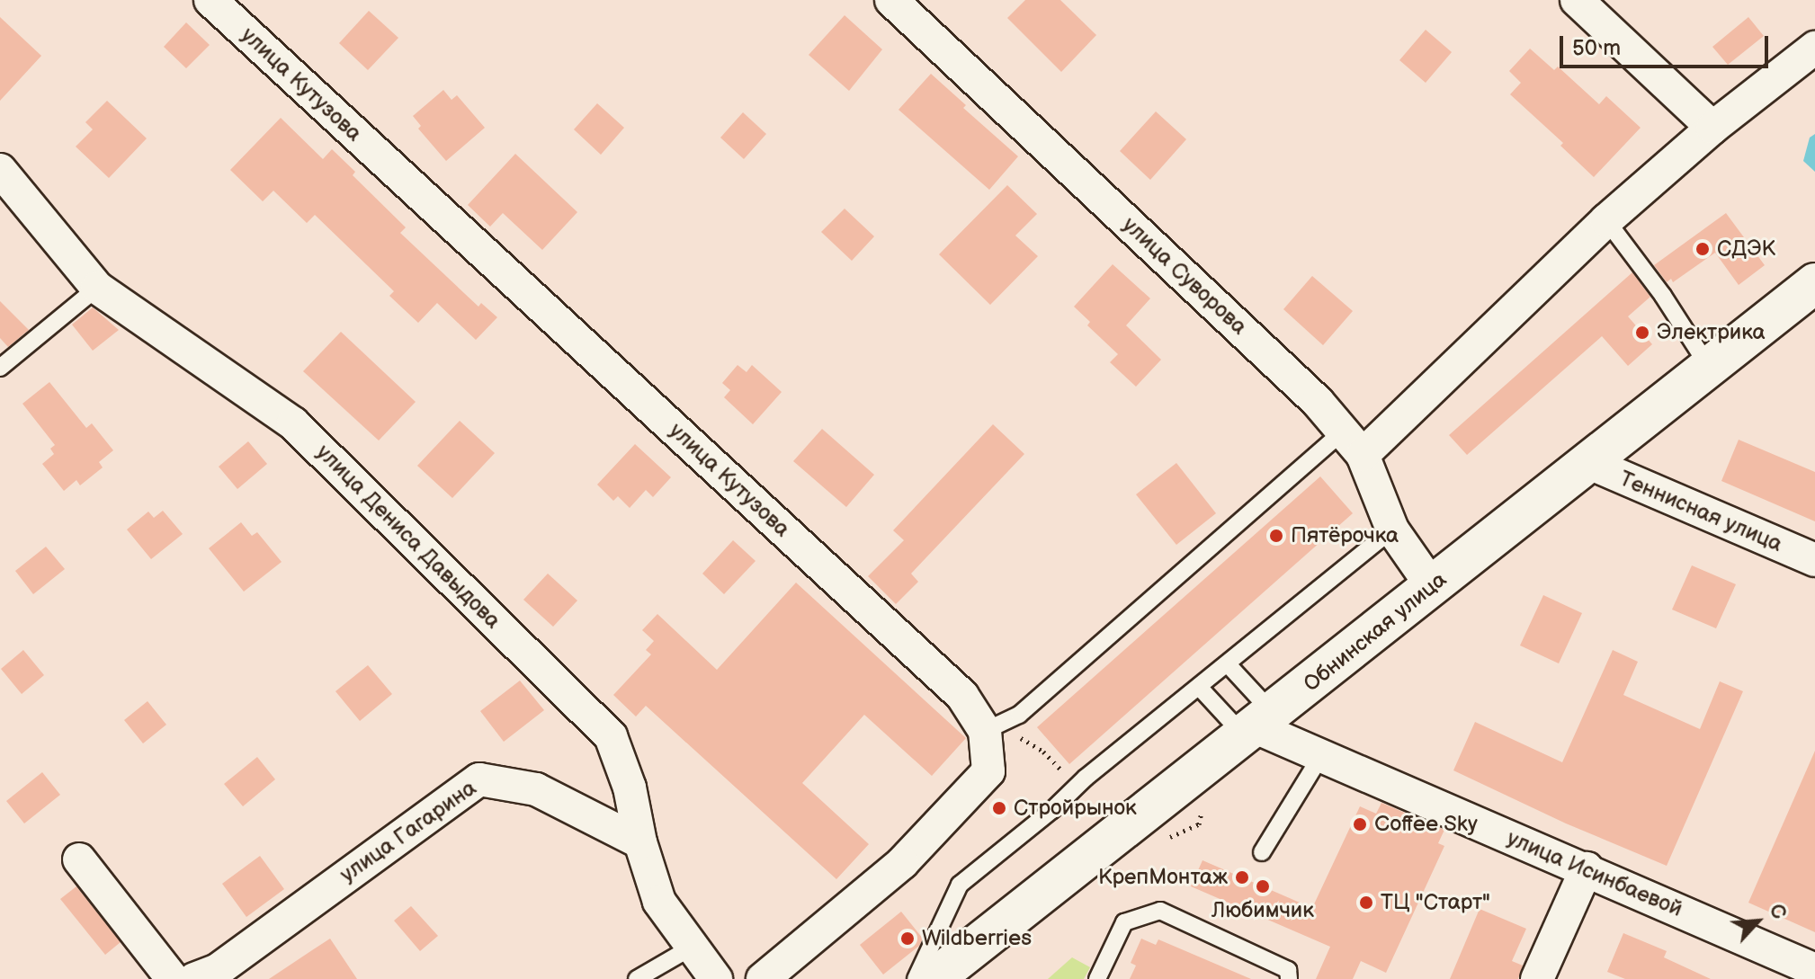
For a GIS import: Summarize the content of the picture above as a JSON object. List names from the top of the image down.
{
  "streets": {
    "street": [
      "улица Кутузова",
      "улица Суворова",
      "Теннисная улица",
      "улица Дениса Давыдова",
      "Обнинская улица",
      "улица Гагарина",
      "улица Исинбаевой"
    ]
  },
  "crossings": [
    ["улица Суворова", "Обнинская улица"],
    ["Теннисная улица", "Обнинская улица"],
    ["улица Дениса Давыдова", "улица Гагарина"],
    ["Обнинская улица", "улица Исинбаевой"]
  ],
  "places": [
    "СДЭК",
    "Электрика",
    "Пятёрочка",
    "Стройрынок",
    "Coffee Sky",
    "КрепМонтаж",
    "Любимчик",
    "ТЦ \"Старт\"",
    "Wildberries"
  ],
  "scale_bar": "50 m",
  "north": "top right"
}
